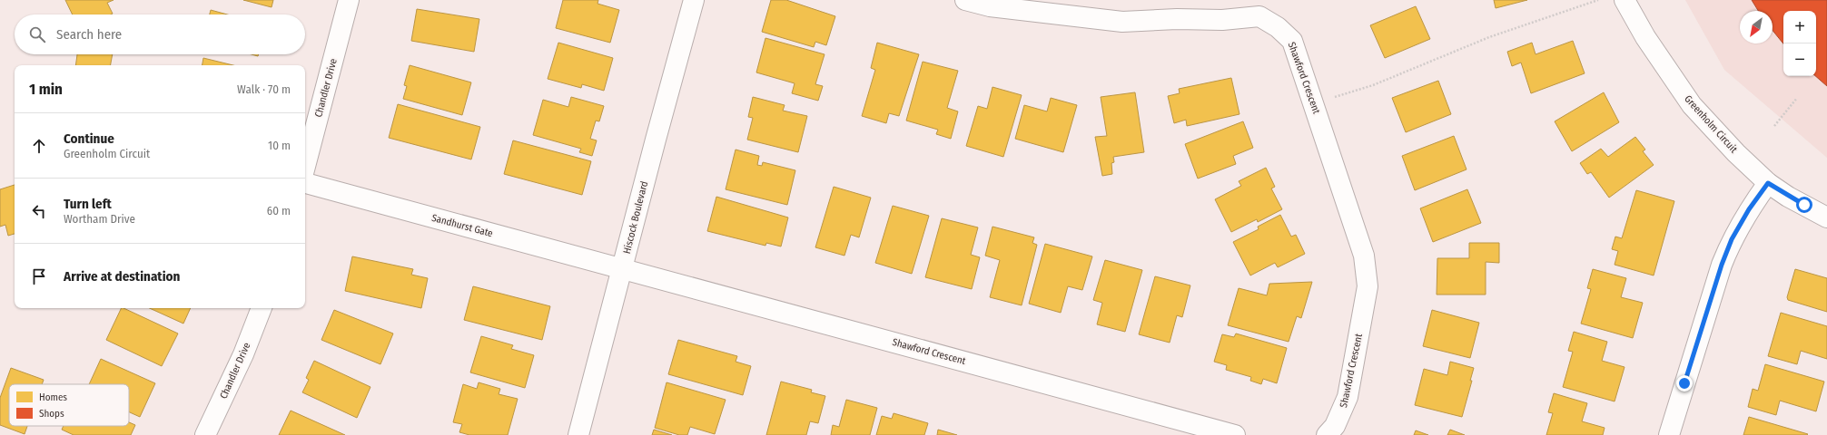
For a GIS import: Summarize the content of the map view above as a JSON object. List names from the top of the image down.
{
  "streets": {
    "street": [
      "Shawford Crescent",
      "Chandler Drive",
      "Greenholm Circuit",
      "Hiscock Boulevard",
      "Sandhurst Gate"
    ]
  },
  "crossings": [
    ["Shawford Crescent", "Hiscock Boulevard"],
    ["Shawford Crescent", "Sandhurst Gate"],
    ["Hiscock Boulevard", "Sandhurst Gate"]
  ],
  "legend": ["Homes", "Shops"],
  "north": "bottom left",
  "page": {
    "map_buttons": ["+", "−"],
    "search": "Search here",
    "heading": ["1 min", "Walk · 70 m"],
    "list": [
      ["Continue", "Greenholm Circuit", "10 m"],
      ["Turn left", "Wortham Drive", "60 m"],
      "Arrive at destination"
    ]
  }
}
